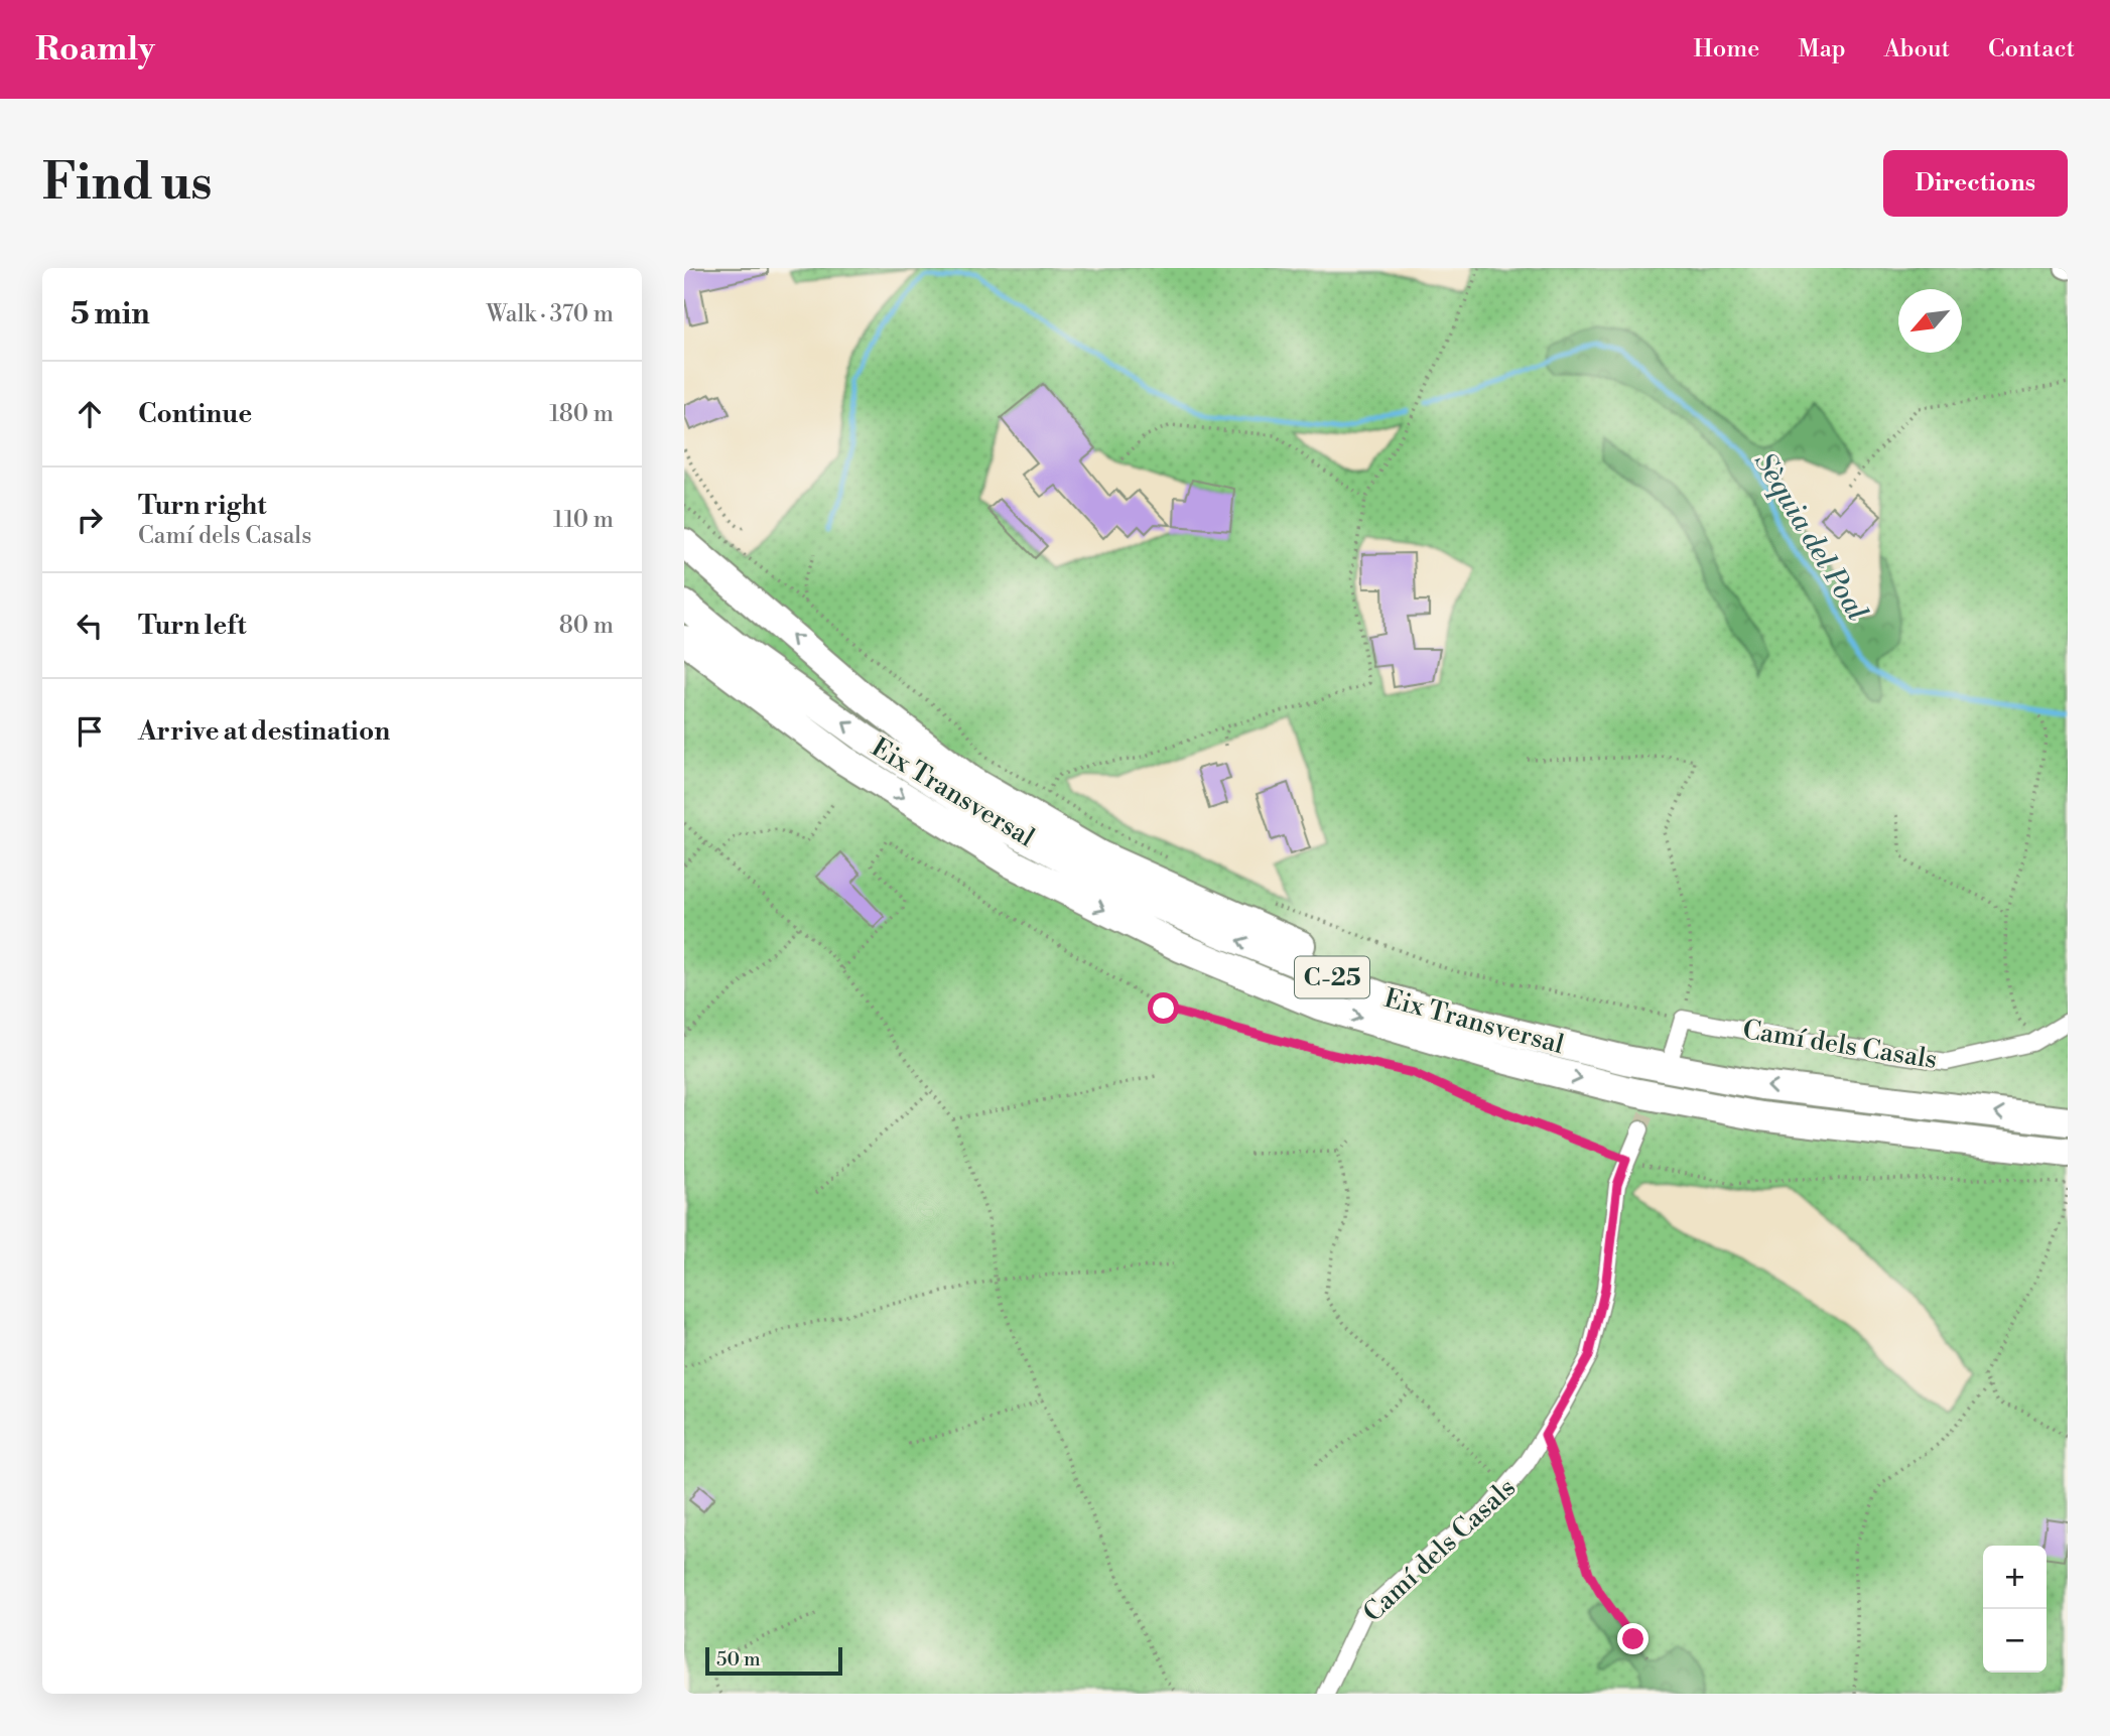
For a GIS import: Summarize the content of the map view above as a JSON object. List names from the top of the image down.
{
  "streets": {
    "highway": ["Eix Transversal", "C-25"],
    "street": ["Camí dels Casals"]
  },
  "water": ["Sèquia del Poal"],
  "scale_bar": "50 m",
  "north": "bottom left",
  "page": {
    "header": "Roamly",
    "nav": [
      "Home",
      "Map",
      "About",
      "Contact"
    ],
    "buttons": "Directions",
    "title": "Find us",
    "heading": ["5 min", "Walk · 370 m"],
    "list": [
      ["Continue", "180 m"],
      ["Turn right", "Camí dels Casals", "110 m"],
      ["Turn left", "80 m"],
      "Arrive at destination"
    ],
    "map_buttons": ["+", "−"],
    "scale": "50 m"
  }
}
